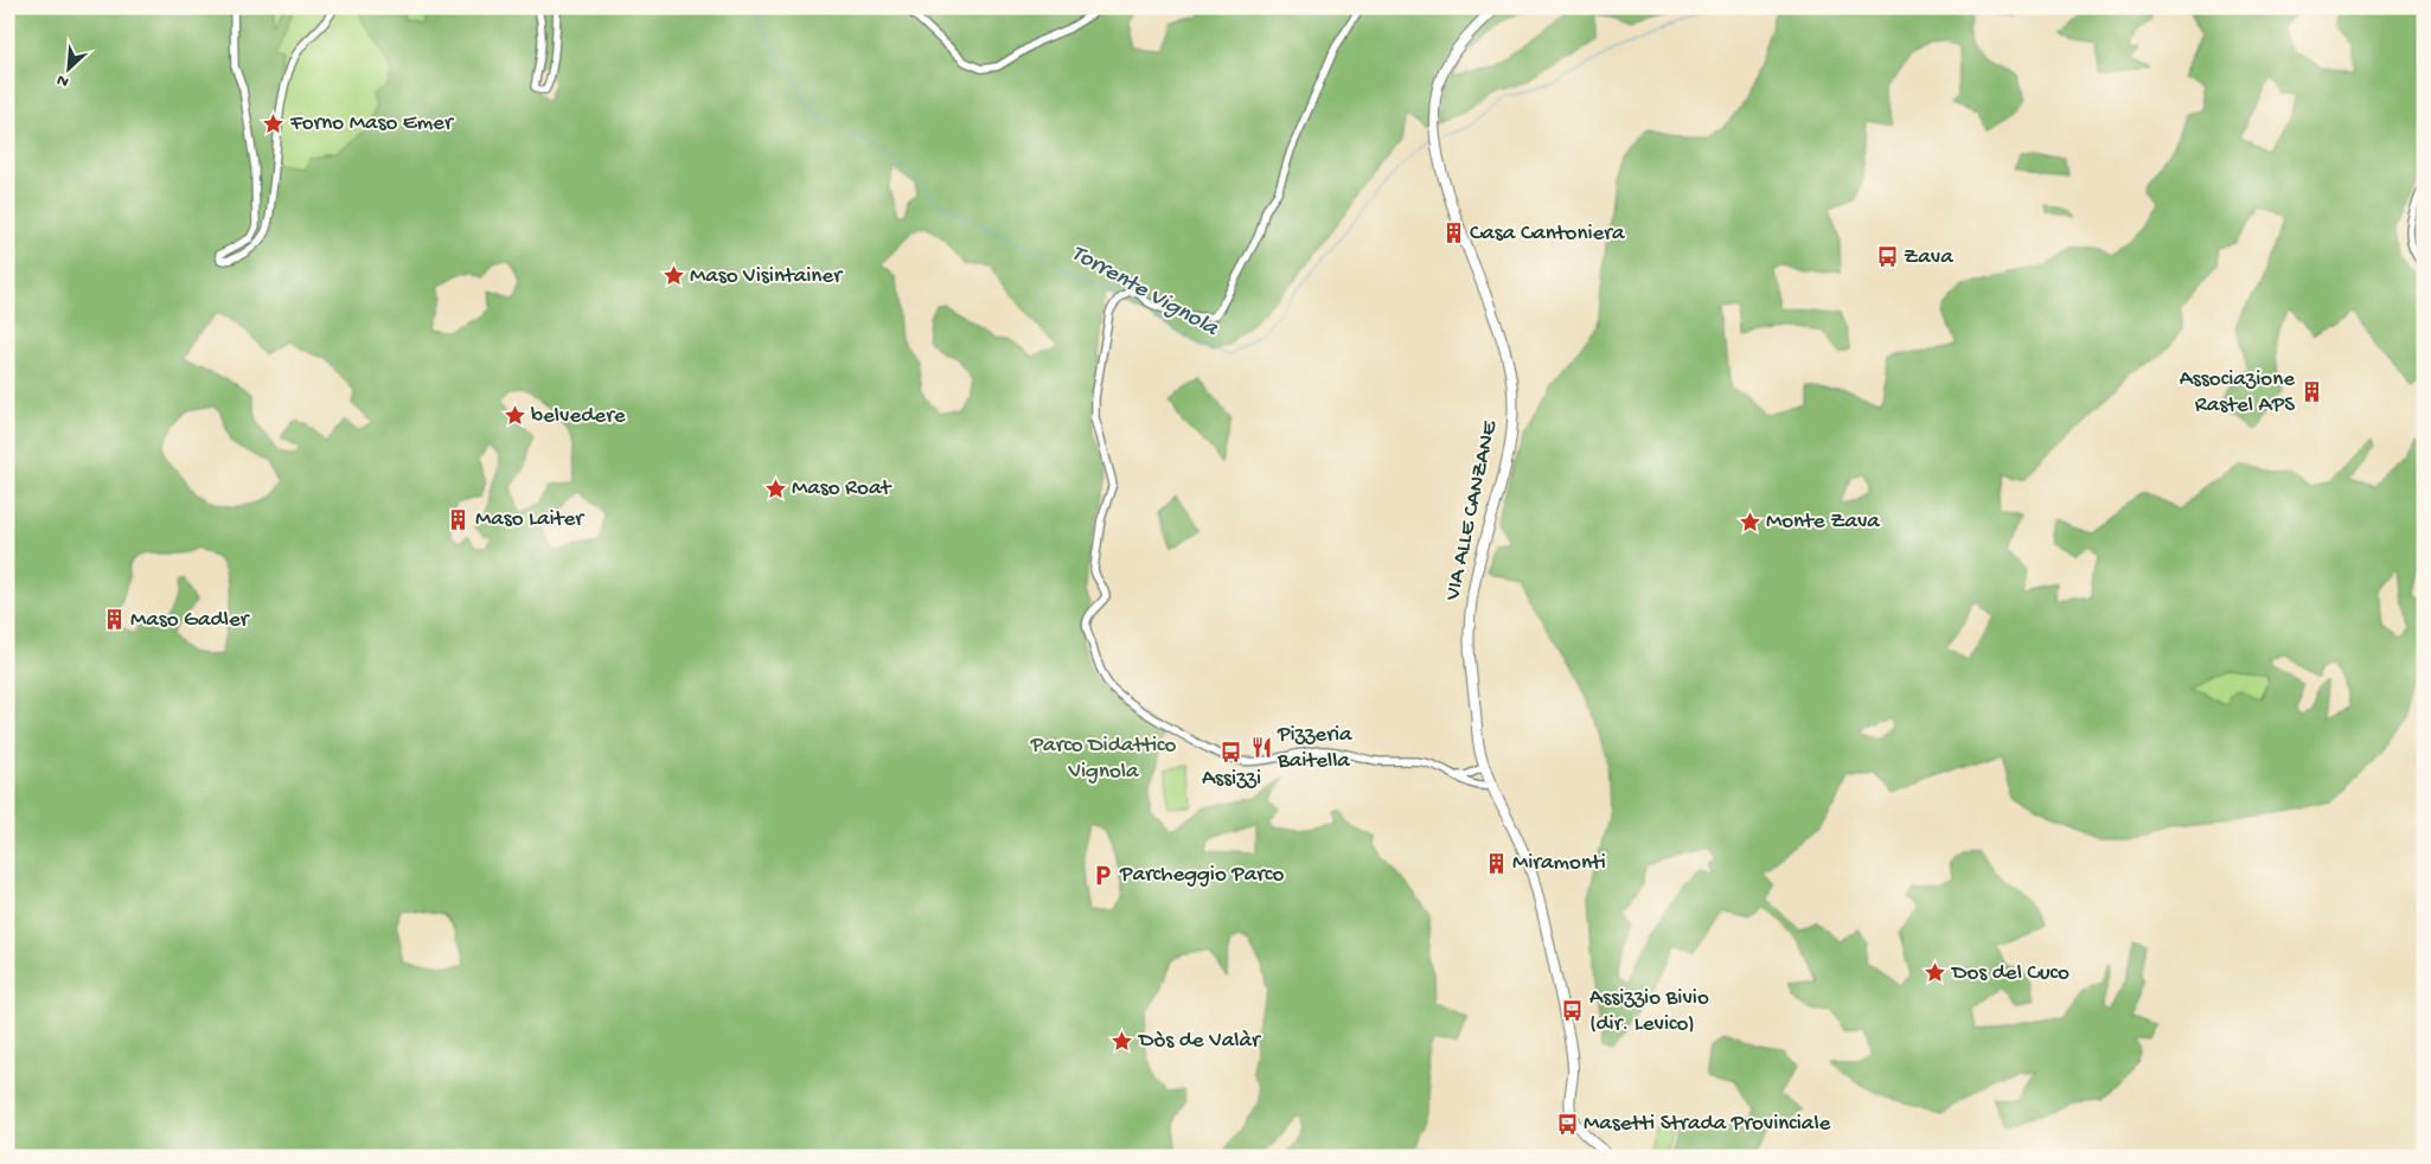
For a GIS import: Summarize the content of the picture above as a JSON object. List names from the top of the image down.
{
  "streets": {
    "main road": ["VIA ALLE CANZANE"]
  },
  "water": ["Torrente Vignola"],
  "parks": ["Parco Didattico Vignola"],
  "places": {
    "place": [
      "Forno Maso Emer",
      "Maso Visintainer",
      "belvedere",
      "Maso Roat",
      "Monte Zava",
      "Dos del Cuco",
      "Dòs de Valàr"
    ],
    "building": [
      "Casa Cantoniera",
      "Associazione Rastel APS",
      "Maso Laiter",
      "Maso Gadler",
      "Miramonti"
    ],
    "bus stop": [
      "Zava",
      "Assizzi",
      "Assizzio Bivio (dir. Levico)",
      "Masetti Strada Provinciale"
    ],
    "restaurant": ["Pizzeria Baitella"],
    "parking": ["Parcheggio Parco"]
  },
  "north": "bottom left"
}
